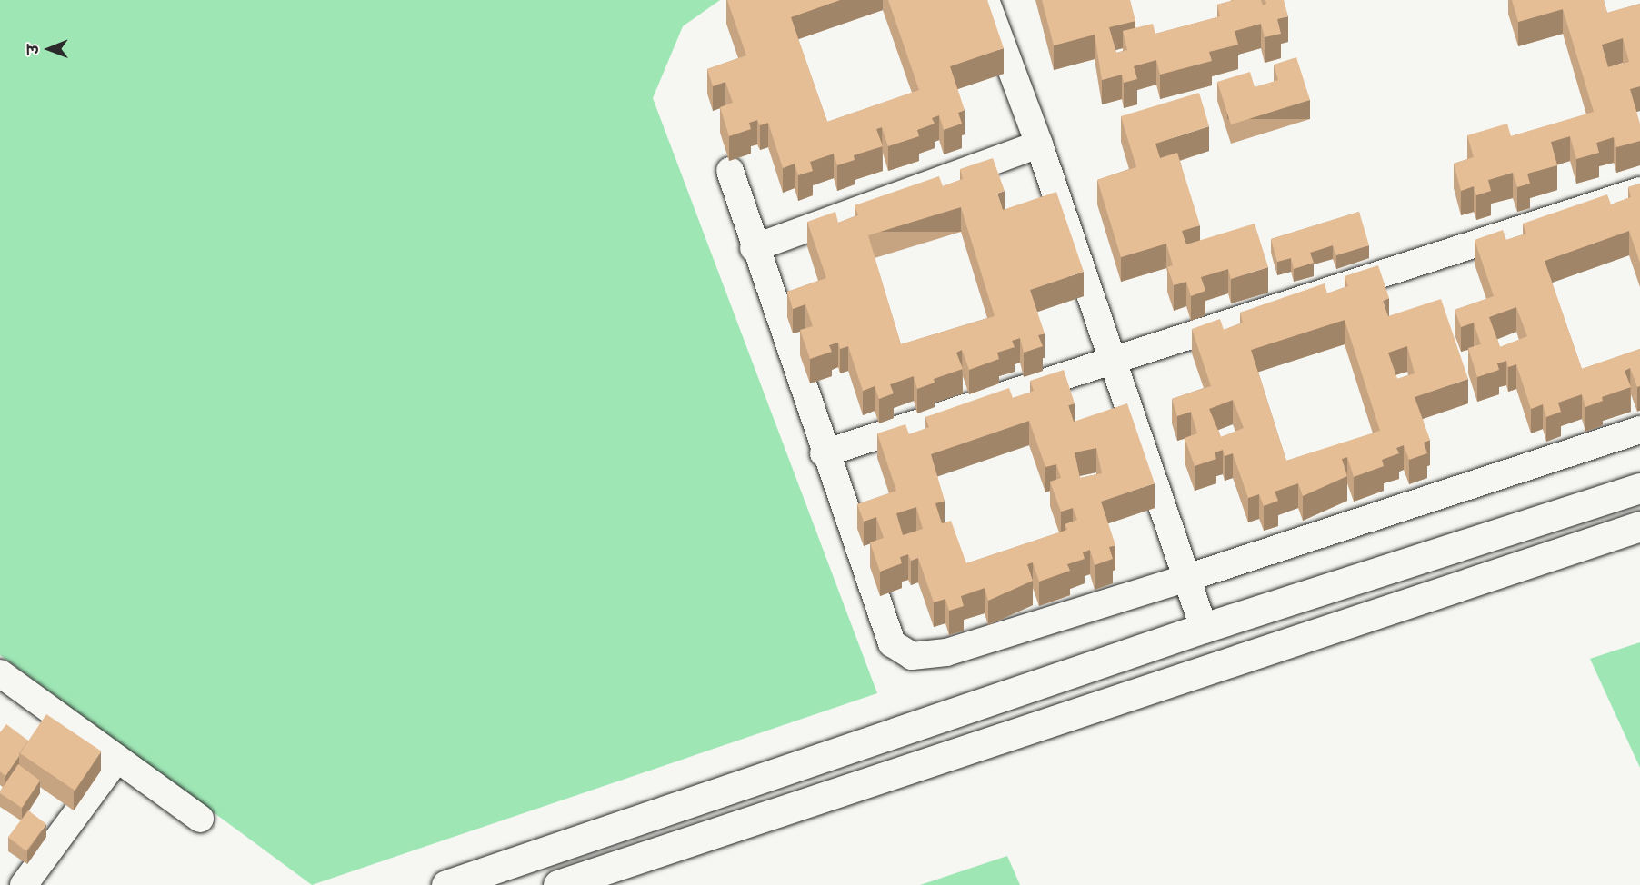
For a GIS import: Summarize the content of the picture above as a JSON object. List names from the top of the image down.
{
  "north": "left"
}
